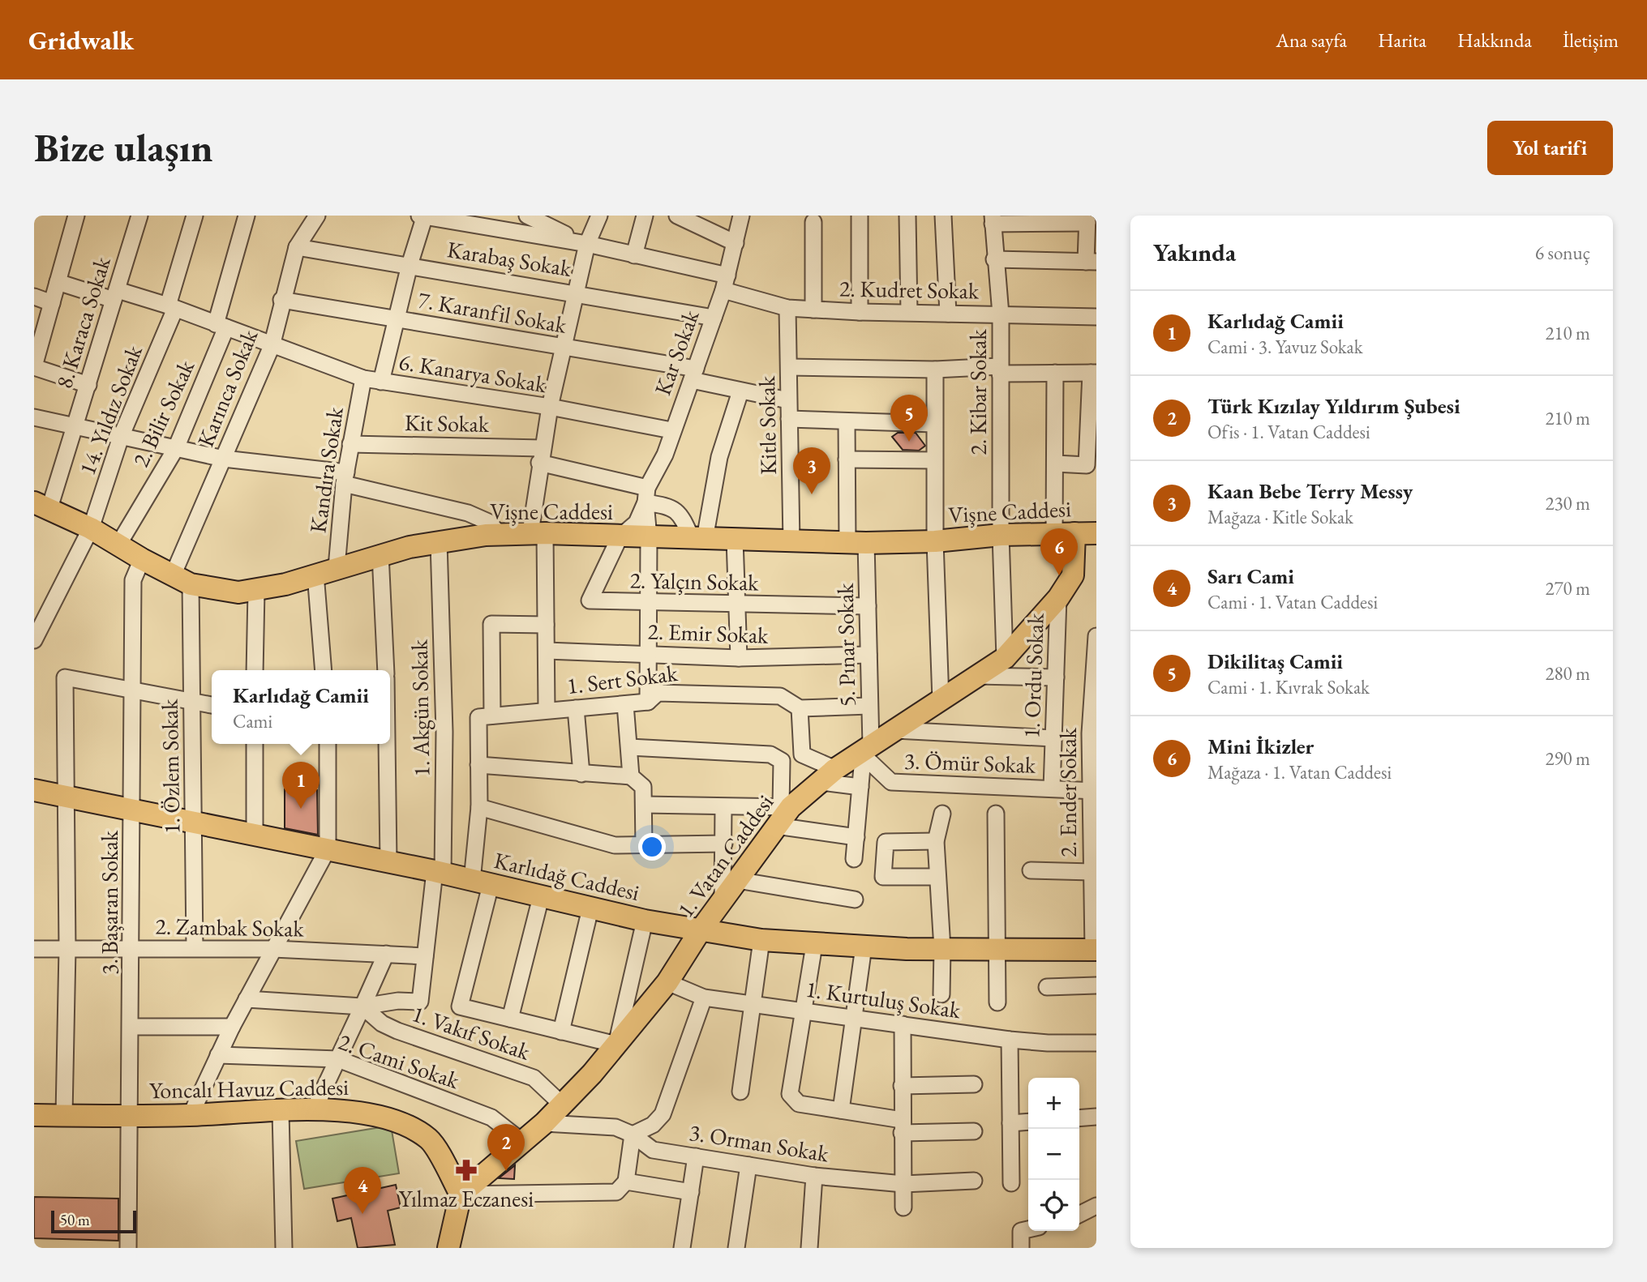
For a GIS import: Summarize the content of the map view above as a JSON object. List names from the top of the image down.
{
  "streets": {
    "main road": [
      "Vişne Caddesi",
      "1. Vatan Caddesi",
      "Karlıdağ Caddesi",
      "Yoncalı Havuz Caddesi"
    ],
    "street": [
      "Karabaş Sokak",
      "2. Kudret Sokak",
      "7. Karanfil Sokak",
      "8. Karaca Sokak",
      "Kar Sokak",
      "6. Kanarya Sokak",
      "Karınca Sokak",
      "2. Kibar Sokak",
      "14. Yıldız Sokak",
      "2. Bilir Sokak",
      "Kit Sokak",
      "Kitle Sokak",
      "Kandıra Sokak",
      "2. Yalçın Sokak",
      "2. Emir Sokak",
      "5. Pınar Sokak",
      "1. Ordu Sokak",
      "1. Sert Sokak",
      "1. Akgün Sokak",
      "3. Ömür Sokak",
      "1. Özlem Sokak",
      "2. Ender Sokak",
      "3. Başaran Sokak",
      "2. Zambak Sokak",
      "1. Kurtuluş Sokak",
      "1. Vakıf Sokak",
      "2. Cami Sokak",
      "3. Orman Sokak"
    ]
  },
  "crossings": [
    ["Karabaş Sokak", "Kar Sokak"],
    ["Karabaş Sokak", "Karınca Sokak"],
    ["2. Kudret Sokak", "Kar Sokak"],
    ["2. Kudret Sokak", "2. Kibar Sokak"],
    ["2. Kudret Sokak", "Kitle Sokak"],
    ["7. Karanfil Sokak", "Kar Sokak"],
    ["7. Karanfil Sokak", "Karınca Sokak"],
    ["7. Karanfil Sokak", "Kitle Sokak"],
    ["8. Karaca Sokak", "6. Kanarya Sokak"],
    ["8. Karaca Sokak", "Vişne Caddesi"],
    ["Kar Sokak", "6. Kanarya Sokak"],
    ["Kar Sokak", "Kit Sokak"],
    ["Kar Sokak", "Vişne Caddesi"],
    ["Kar Sokak", "2. Yalçın Sokak"],
    ["6. Kanarya Sokak", "Karınca Sokak"],
    ["6. Kanarya Sokak", "14. Yıldız Sokak"],
    ["6. Kanarya Sokak", "2. Bilir Sokak"],
    ["6. Kanarya Sokak", "Kandıra Sokak"],
    ["Karınca Sokak", "Vişne Caddesi"],
    ["Karınca Sokak", "1. Özlem Sokak"],
    ["2. Kibar Sokak", "Vişne Caddesi"],
    ["2. Kibar Sokak", "1. Vatan Caddesi"],
    ["14. Yıldız Sokak", "Vişne Caddesi"],
    ["2. Bilir Sokak", "Vişne Caddesi"],
    ["Kit Sokak", "Kandıra Sokak"],
    ["Kit Sokak", "Vişne Caddesi"],
    ["Kitle Sokak", "Vişne Caddesi"],
    ["Kandıra Sokak", "Vişne Caddesi"],
    ["Vişne Caddesi", "2. Yalçın Sokak"],
    ["Vişne Caddesi", "5. Pınar Sokak"],
    ["Vişne Caddesi", "1. Akgün Sokak"],
    ["Vişne Caddesi", "1. Özlem Sokak"],
    ["Vişne Caddesi", "1. Vatan Caddesi"],
    ["Vişne Caddesi", "3. Başaran Sokak"],
    ["2. Yalçın Sokak", "5. Pınar Sokak"],
    ["2. Emir Sokak", "5. Pınar Sokak"],
    ["5. Pınar Sokak", "1. Sert Sokak"],
    ["5. Pınar Sokak", "3. Ömür Sokak"],
    ["5. Pınar Sokak", "1. Vatan Caddesi"],
    ["1. Ordu Sokak", "3. Ömür Sokak"],
    ["1. Ordu Sokak", "1. Vatan Caddesi"],
    ["1. Akgün Sokak", "Karlıdağ Caddesi"],
    ["1. Akgün Sokak", "2. Zambak Sokak"],
    ["1. Akgün Sokak", "1. Vakıf Sokak"],
    ["3. Ömür Sokak", "2. Ender Sokak"],
    ["3. Ömür Sokak", "1. Vatan Caddesi"],
    ["1. Özlem Sokak", "Karlıdağ Caddesi"],
    ["1. Özlem Sokak", "2. Zambak Sokak"],
    ["2. Ender Sokak", "Karlıdağ Caddesi"],
    ["1. Vatan Caddesi", "Karlıdağ Caddesi"],
    ["1. Vatan Caddesi", "1. Kurtuluş Sokak"],
    ["1. Vatan Caddesi", "1. Vakıf Sokak"],
    ["1. Vatan Caddesi", "2. Cami Sokak"],
    ["1. Vatan Caddesi", "Yoncalı Havuz Caddesi"],
    ["1. Vatan Caddesi", "3. Orman Sokak"],
    ["Karlıdağ Caddesi", "3. Başaran Sokak"],
    ["3. Başaran Sokak", "2. Zambak Sokak"],
    ["3. Başaran Sokak", "Yoncalı Havuz Caddesi"]
  ],
  "places": {
    "pharmacy": ["Yılmaz Eczanesi"]
  },
  "scale_bar": "50 m",
  "page": {
    "header": "Gridwalk",
    "nav": [
      "Ana sayfa",
      "Harita",
      "Hakkında",
      "İletişim"
    ],
    "buttons": "Yol tarifi",
    "title": "Bize ulaşın",
    "heading": ["Yakında", "6 sonuç"],
    "list": [
      {
        "mark": "1",
        "name": "Karlıdağ Camii",
        "note": "Cami · 3. Yavuz Sokak",
        "value": "210 m"
      },
      {
        "mark": "2",
        "name": "Türk Kızılay Yıldırım Şubesi",
        "note": "Ofis · 1. Vatan Caddesi",
        "value": "210 m"
      },
      {
        "mark": "3",
        "name": "Kaan Bebe Terry Messy",
        "note": "Mağaza · Kitle Sokak",
        "value": "230 m"
      },
      {
        "mark": "4",
        "name": "Sarı Cami",
        "note": "Cami · 1. Vatan Caddesi",
        "value": "270 m"
      },
      {
        "mark": "5",
        "name": "Dikilitaş Camii",
        "note": "Cami · 1. Kıvrak Sokak",
        "value": "280 m"
      },
      {
        "mark": "6",
        "name": "Mini İkizler",
        "note": "Mağaza · 1. Vatan Caddesi",
        "value": "290 m"
      }
    ],
    "pins": [
      "5",
      "3",
      "6",
      "1",
      "2",
      "4"
    ],
    "popup": ["Karlıdağ Camii", "Cami"],
    "map_buttons": ["+", "−"],
    "scale": "50 m"
  }
}
